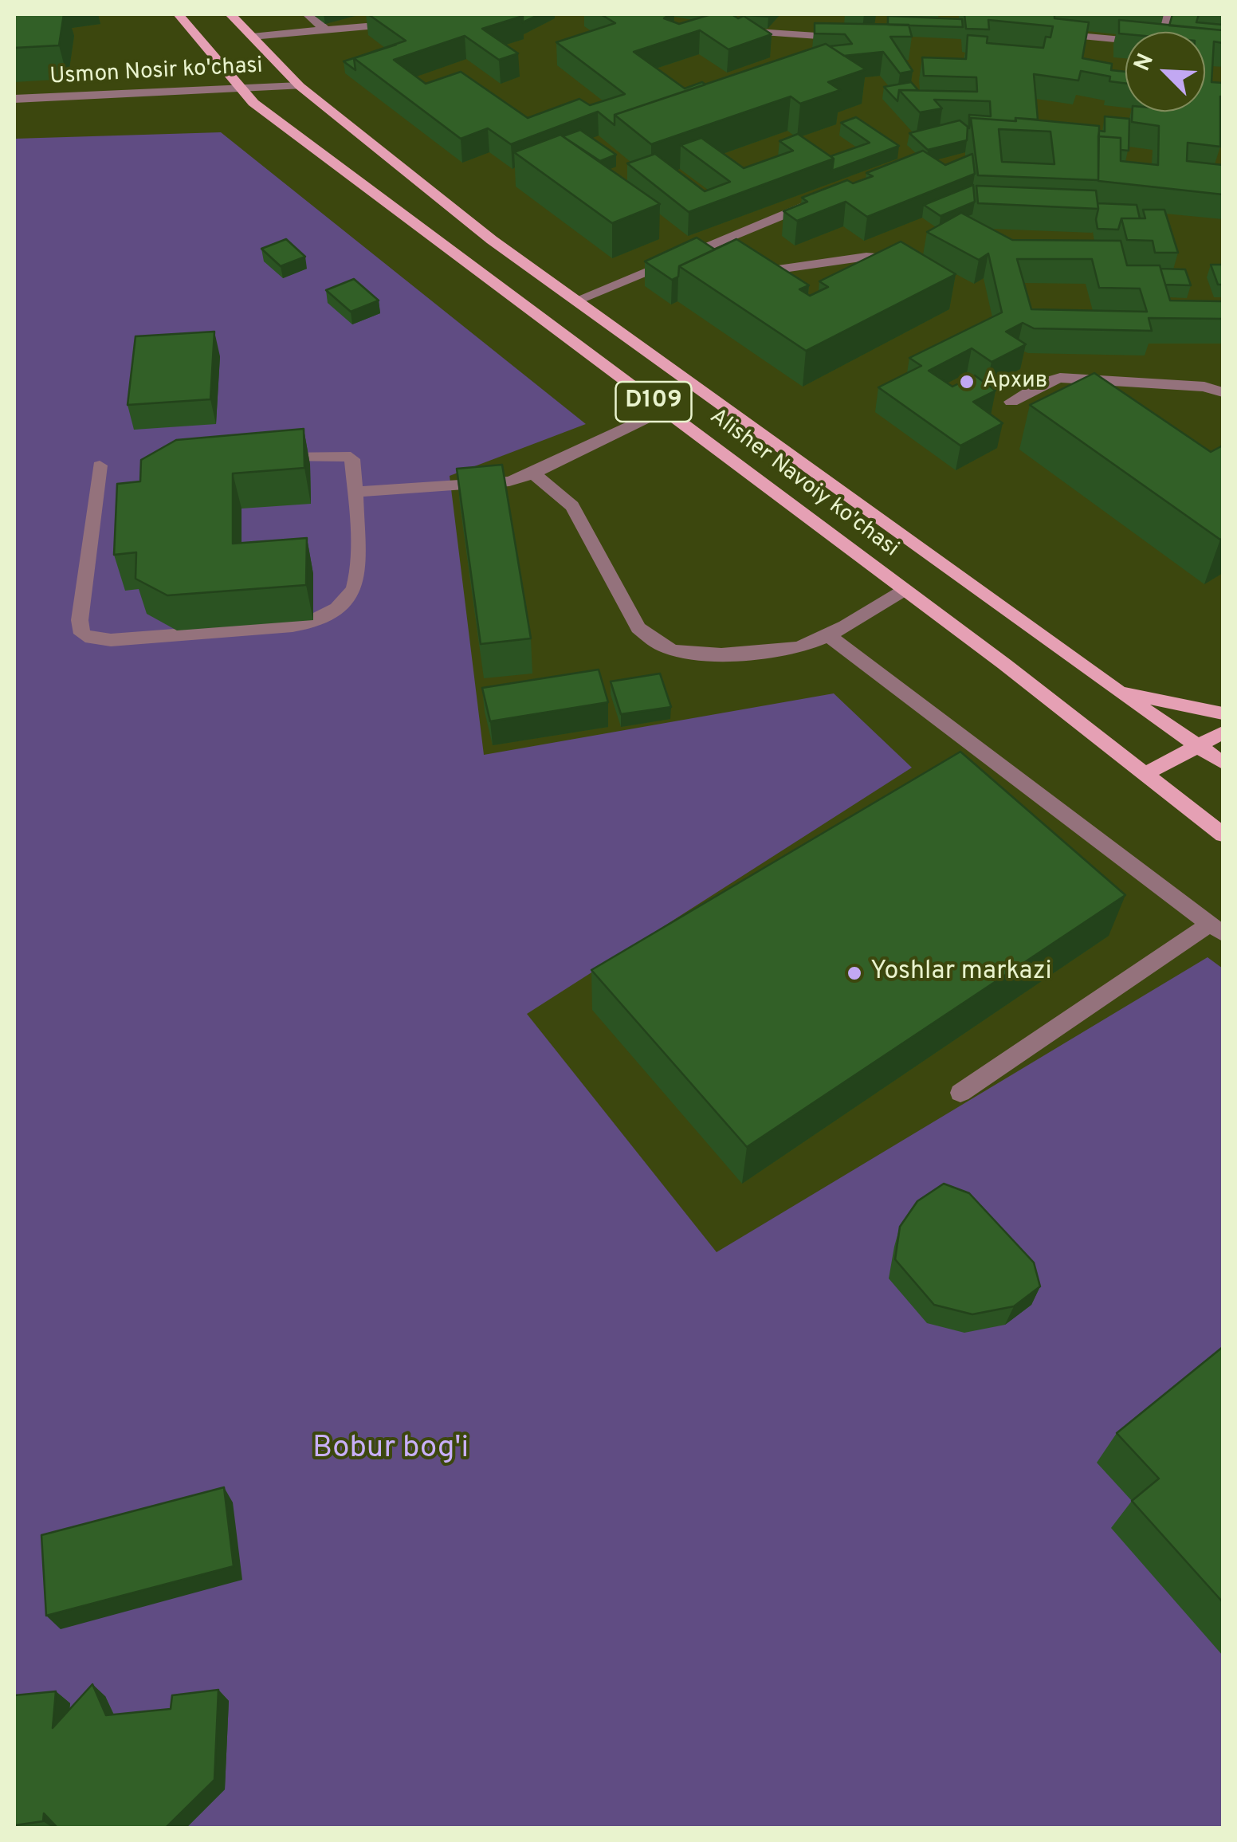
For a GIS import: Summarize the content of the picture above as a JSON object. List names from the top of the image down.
{
  "streets": {
    "main road": ["D109", "Alisher Navoiy ko'chasi"],
    "street": ["Usmon Nosir ko'chasi"]
  },
  "crossings": [
    ["Usmon Nosir ko'chasi", "D109"],
    ["Usmon Nosir ko'chasi", "Alisher Navoiy ko'chasi"]
  ],
  "parks": ["Bobur bog'i"],
  "places": ["Архив", "Yoshlar markazi"],
  "north": "top left"
}
